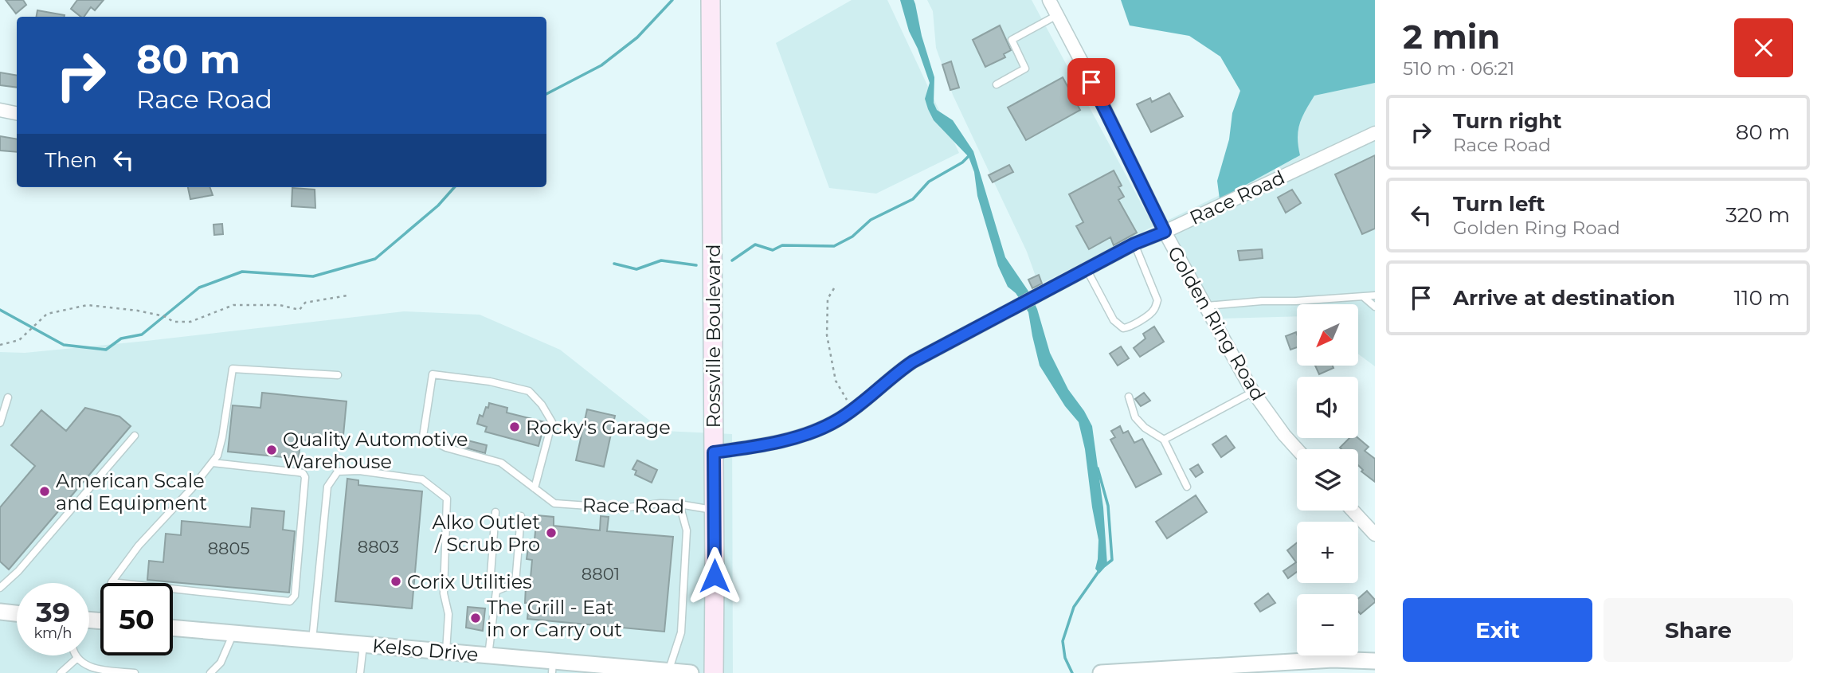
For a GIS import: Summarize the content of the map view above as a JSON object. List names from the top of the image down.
{
  "streets": {
    "main road": ["Rossville Boulevard"],
    "street": ["Race Road", "Golden Ring Road", "Kelso Drive"]
  },
  "crossings": [
    ["Race Road", "Golden Ring Road"],
    ["Race Road", "Rossville Boulevard"]
  ],
  "places": [
    "Rocky's Garage",
    "Quality Automotive Warehouse",
    "American Scale and Equipment",
    "Alko Outlet / Scrub Pro",
    "Corix Utilities",
    "The Grill - Eat in or Carry out"
  ],
  "house_numbers": ["8803", "8805", "8801"],
  "north": "bottom left",
  "page": {
    "heading": ["2 min", "510 m · 06:21"],
    "turn": ["80 m", "Race Road"],
    "list": [
      {
        "name": "Turn right",
        "note": "Race Road",
        "value": "80 m"
      },
      {
        "name": "Turn left",
        "note": "Golden Ring Road",
        "value": "320 m"
      },
      {
        "name": "Arrive at destination",
        "value": "110 m"
      }
    ],
    "then": "Then",
    "map_buttons": ["+", "−"],
    "speed": "39 km/h",
    "limit": "50",
    "buttons": ["Exit", "Share"]
  }
}
